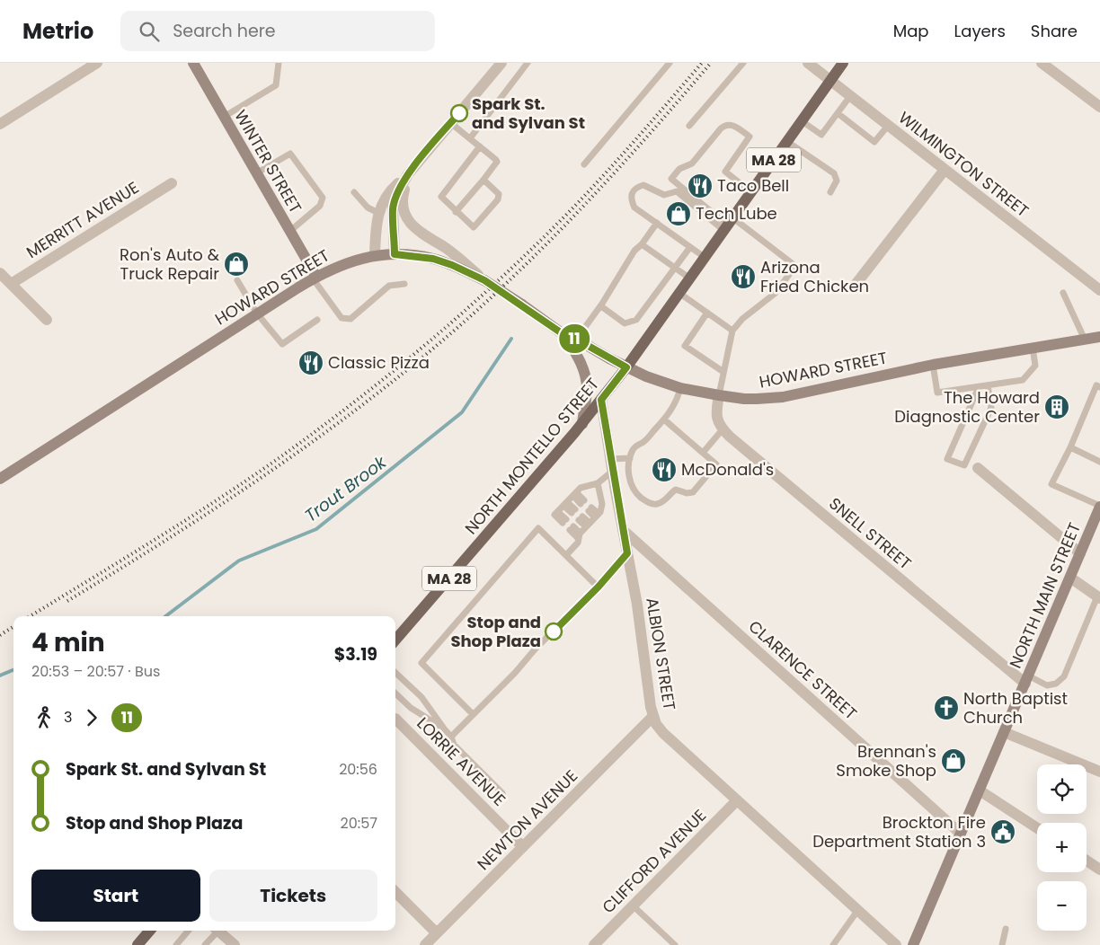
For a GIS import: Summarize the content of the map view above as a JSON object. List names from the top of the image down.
{
  "streets": {
    "main road": [
      "MA 28",
      "WINTER STREET",
      "HOWARD STREET",
      "NORTH MONTELLO STREET",
      "NORTH MAIN STREET"
    ],
    "street": [
      "WILMINGTON STREET",
      "MERRITT AVENUE",
      "SNELL STREET",
      "ALBION STREET",
      "CLARENCE STREET",
      "LORRIE AVENUE",
      "NEWTON AVENUE",
      "CLIFFORD AVENUE"
    ]
  },
  "crossings": [
    ["WINTER STREET", "HOWARD STREET"],
    ["WILMINGTON STREET", "NORTH MONTELLO STREET"],
    ["HOWARD STREET", "NORTH MONTELLO STREET"],
    ["NORTH MONTELLO STREET", "ALBION STREET"],
    ["SNELL STREET", "NORTH MAIN STREET"],
    ["NORTH MAIN STREET", "CLARENCE STREET"],
    ["ALBION STREET", "CLARENCE STREET"],
    ["ALBION STREET", "NEWTON AVENUE"],
    ["ALBION STREET", "CLIFFORD AVENUE"],
    ["LORRIE AVENUE", "NEWTON AVENUE"]
  ],
  "water": ["Trout Brook"],
  "places": {
    "other": ["Spark St. and Sylvan St", "Stop and Shop Plaza"],
    "restaurant": [
      "Taco Bell",
      "Arizona Fried Chicken",
      "Classic Pizza",
      "McDonald's"
    ],
    "shop": ["Tech Lube", "Ron's Auto & Truck Repair", "Brennan's Smoke Shop"],
    "building": ["The Howard Diagnostic Center"],
    "church": ["North Baptist Church"],
    "public building": ["Brockton Fire Department Station 3"]
  },
  "lines": ["bus line 11"],
  "page": {
    "header": "Metrio",
    "search": "Search here",
    "nav": ["Map", "Layers", "Share"],
    "on_map": "11",
    "heading": ["4 min", "20:53 – 20:57 · Bus", "$3.19"],
    "legs": ["3", "11"],
    "list": [
      {
        "name": "Spark St. and Sylvan St",
        "value": "20:56"
      },
      {
        "name": "Stop and Shop Plaza",
        "value": "20:57"
      }
    ],
    "map_buttons": ["+", "−"],
    "buttons": ["Start", "Tickets"]
  }
}
